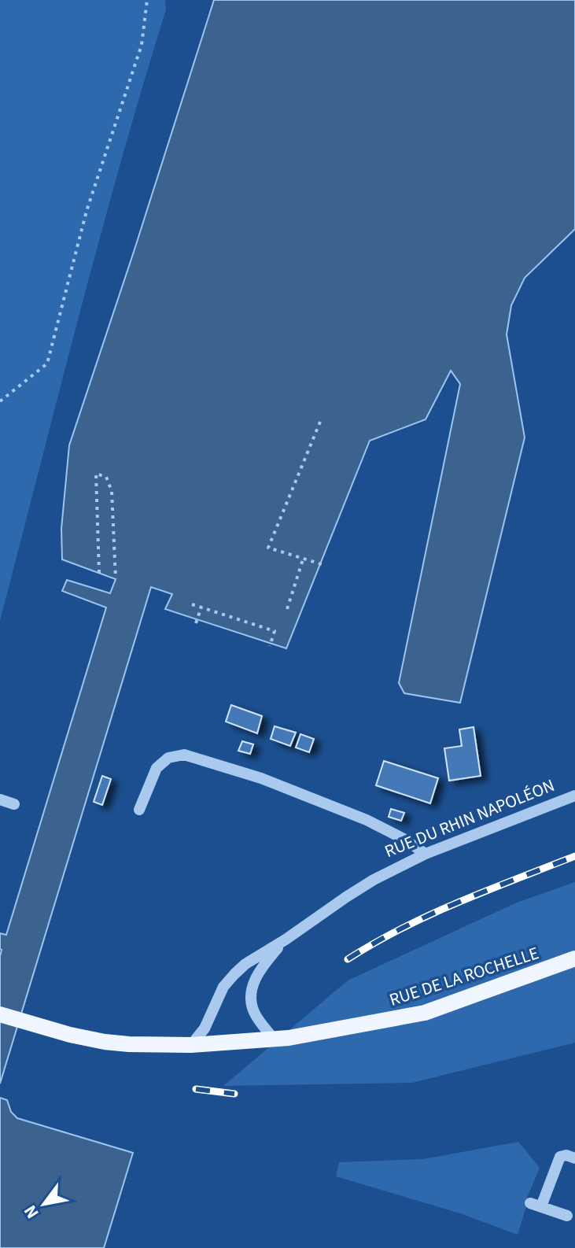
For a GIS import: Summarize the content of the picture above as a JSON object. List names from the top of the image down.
{
  "streets": {
    "main road": ["RUE DE LA ROCHELLE"],
    "street": ["RUE DU RHIN NAPOLÉON"]
  },
  "crossings": [
    ["RUE DU RHIN NAPOLÉON", "RUE DE LA ROCHELLE"]
  ],
  "north": "bottom left"
}
